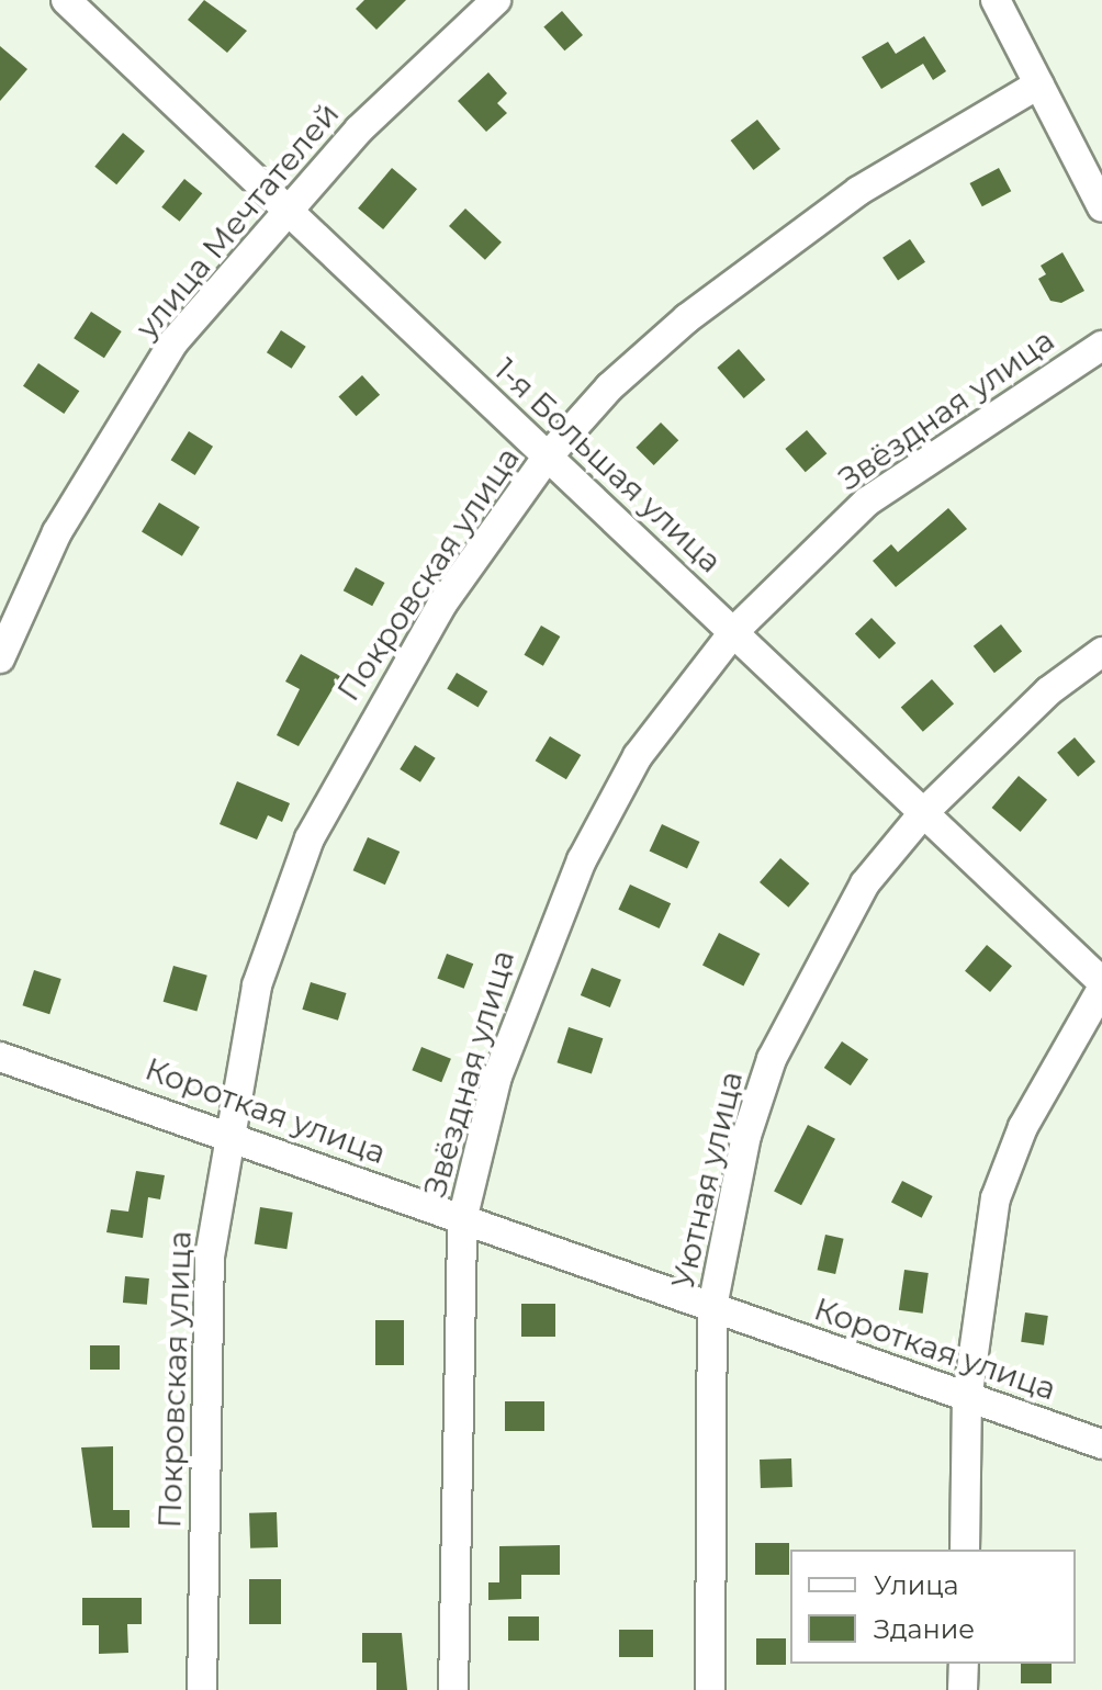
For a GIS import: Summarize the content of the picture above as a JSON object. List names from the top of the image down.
{
  "streets": {
    "street": [
      "улица Мечтателей",
      "Звёздная улица",
      "1-я Большая улица",
      "Покровская улица",
      "Короткая улица",
      "Уютная улица"
    ]
  },
  "crossings": [
    ["улица Мечтателей", "1-я Большая улица"],
    ["Звёздная улица", "1-я Большая улица"],
    ["Звёздная улица", "Короткая улица"],
    ["1-я Большая улица", "Покровская улица"],
    ["1-я Большая улица", "Уютная улица"],
    ["Покровская улица", "Короткая улица"],
    ["Короткая улица", "Уютная улица"]
  ],
  "legend": ["Улица", "Здание"]
}
